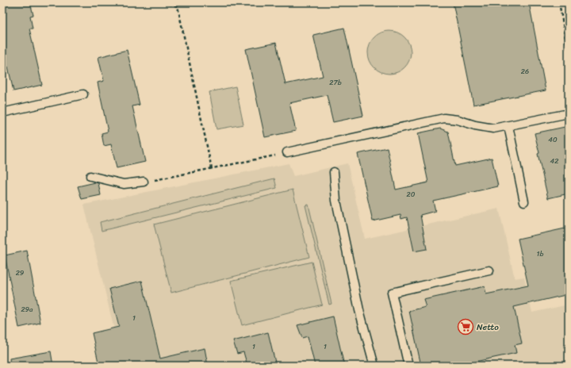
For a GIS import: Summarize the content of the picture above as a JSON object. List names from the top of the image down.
{
  "places": {
    "supermarket": ["Netto"]
  },
  "house_numbers": [
    "26",
    "27b",
    "40",
    "42",
    "20",
    "1b",
    "29",
    "29a",
    "1",
    "1",
    "1"
  ]
}
